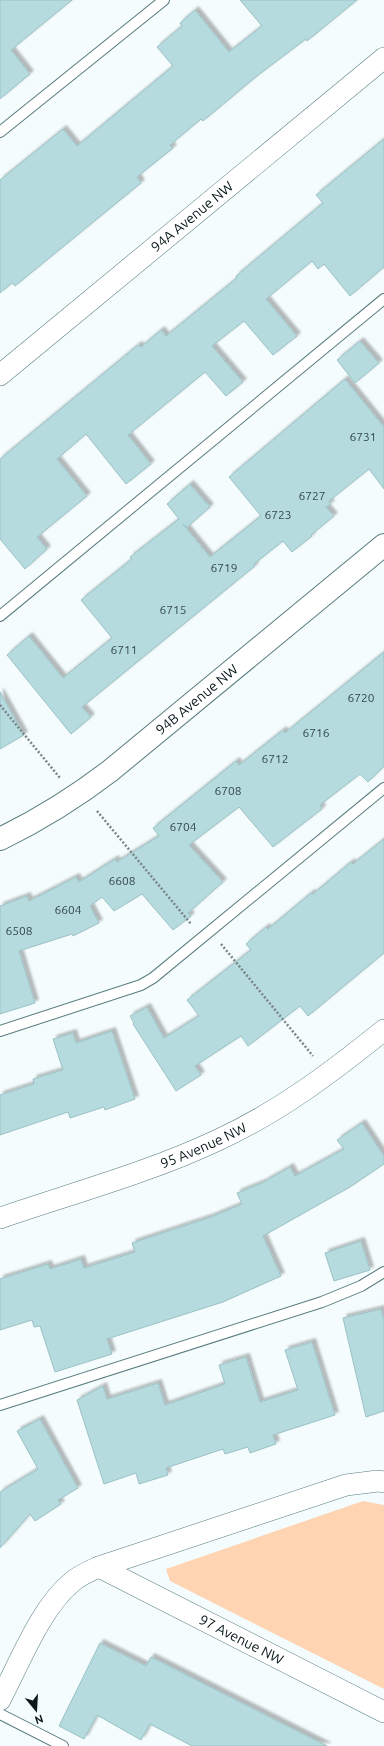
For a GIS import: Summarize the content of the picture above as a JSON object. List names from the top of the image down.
{
  "streets": {
    "street": [
      "94A Avenue NW",
      "94B Avenue NW",
      "95 Avenue NW",
      "97 Avenue NW"
    ]
  },
  "house_numbers": [
    "6731",
    "6727",
    "6723",
    "6719",
    "6715",
    "6711",
    "6720",
    "6716",
    "6712",
    "6708",
    "6704",
    "6608",
    "6604",
    "6508"
  ],
  "north": "bottom"
}
